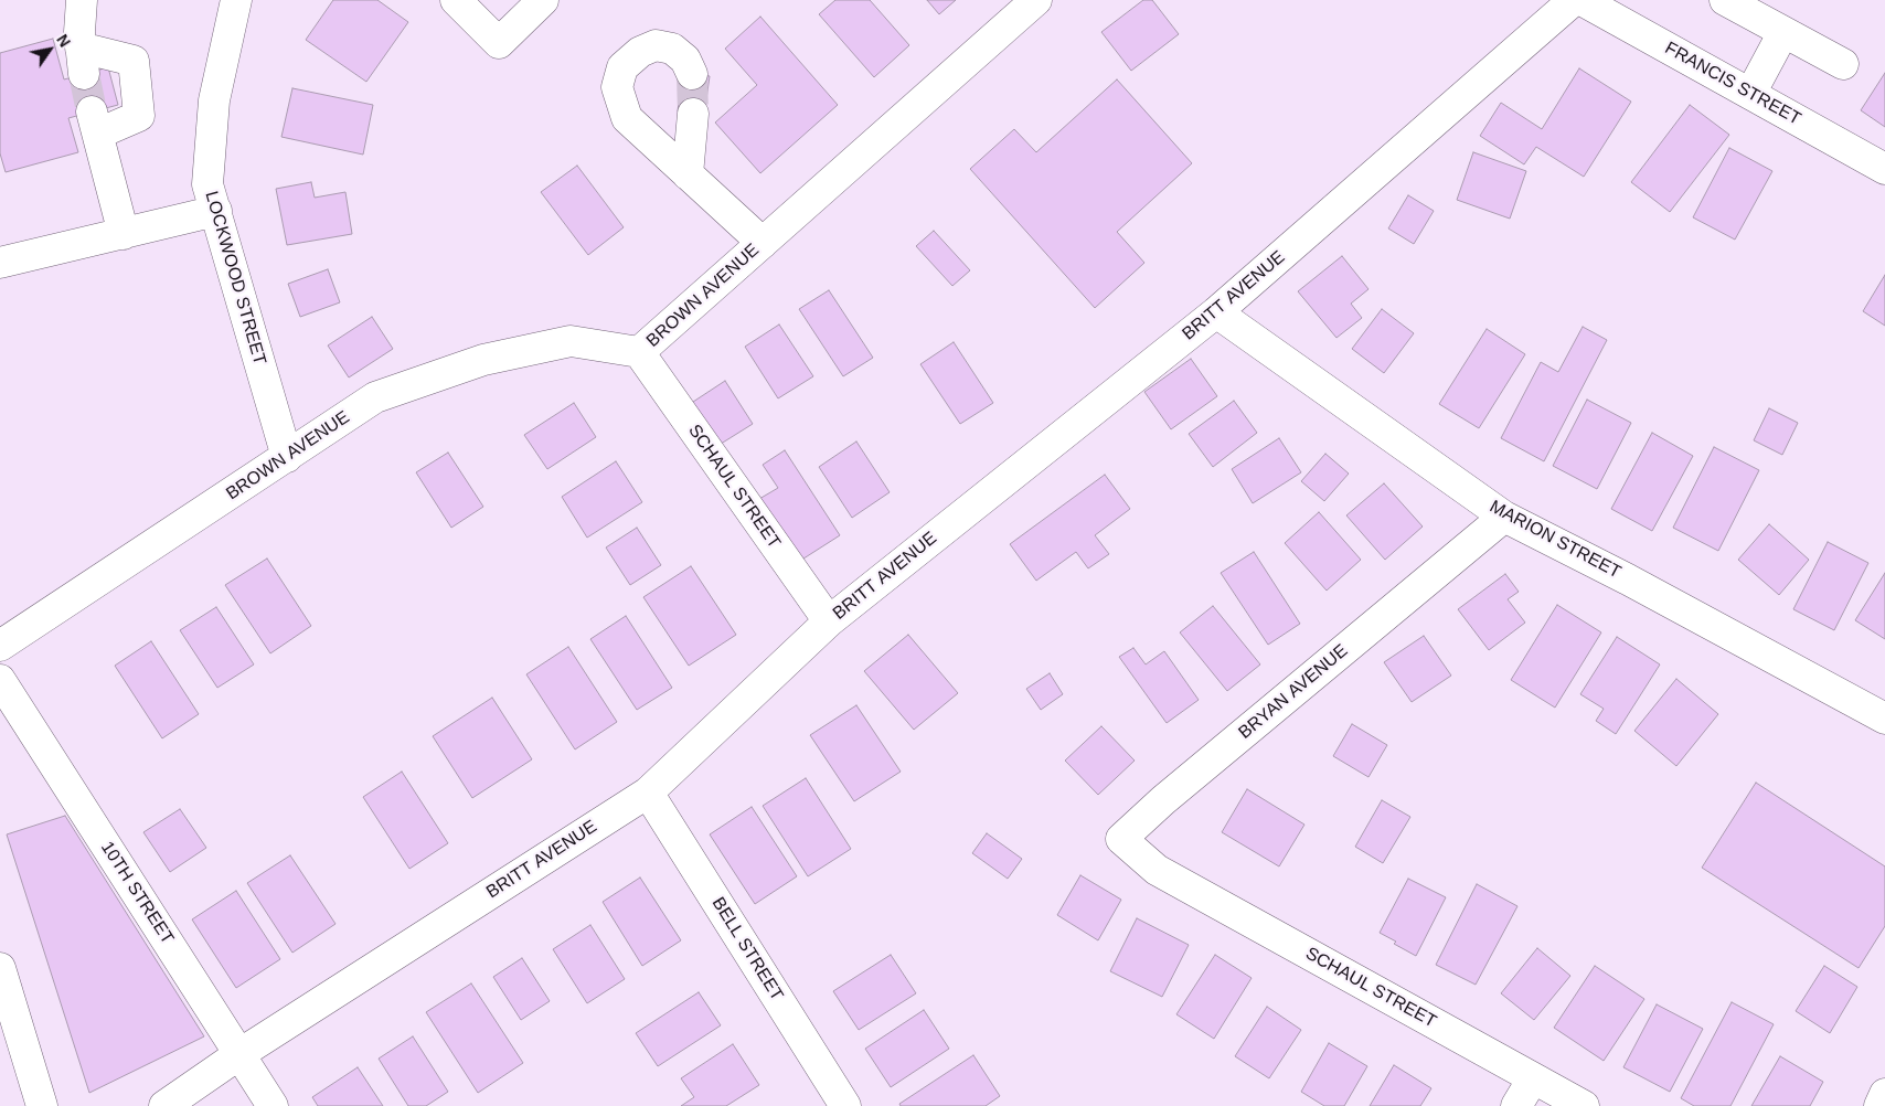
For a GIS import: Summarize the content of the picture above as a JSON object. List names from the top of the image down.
{
  "streets": {
    "street": [
      "FRANCIS STREET",
      "LOCKWOOD STREET",
      "BROWN AVENUE",
      "BRITT AVENUE",
      "SCHAUL STREET",
      "MARION STREET",
      "BRYAN AVENUE",
      "10TH STREET",
      "BELL STREET"
    ]
  },
  "crossings": [
    ["LOCKWOOD STREET", "BROWN AVENUE"],
    ["BROWN AVENUE", "SCHAUL STREET"],
    ["BRITT AVENUE", "SCHAUL STREET"],
    ["BRITT AVENUE", "MARION STREET"],
    ["BRITT AVENUE", "10TH STREET"],
    ["BRITT AVENUE", "BELL STREET"],
    ["SCHAUL STREET", "BRYAN AVENUE"],
    ["MARION STREET", "BRYAN AVENUE"]
  ],
  "north": "top right"
}
